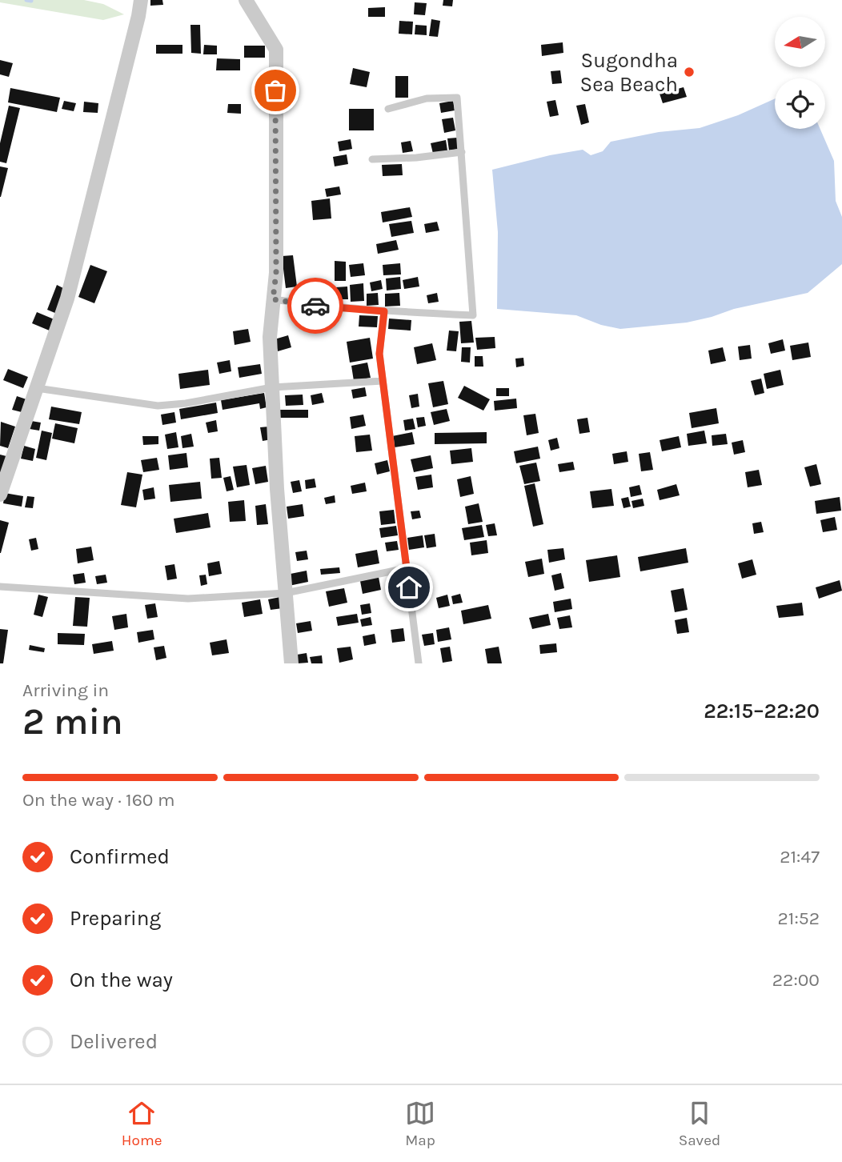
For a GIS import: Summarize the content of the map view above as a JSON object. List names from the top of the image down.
{
  "places": ["Sugondha Sea Beach"],
  "north": "left",
  "page": {
    "heading": ["2 min", "Arriving in", "22:15–22:20"],
    "bar": "On the way · 160 m",
    "list": [
      ["Confirmed", "21:47"],
      ["Preparing", "21:52"],
      ["On the way", "22:00"],
      "Delivered"
    ],
    "tabs": ["Home", "Map", "Saved"]
  }
}
